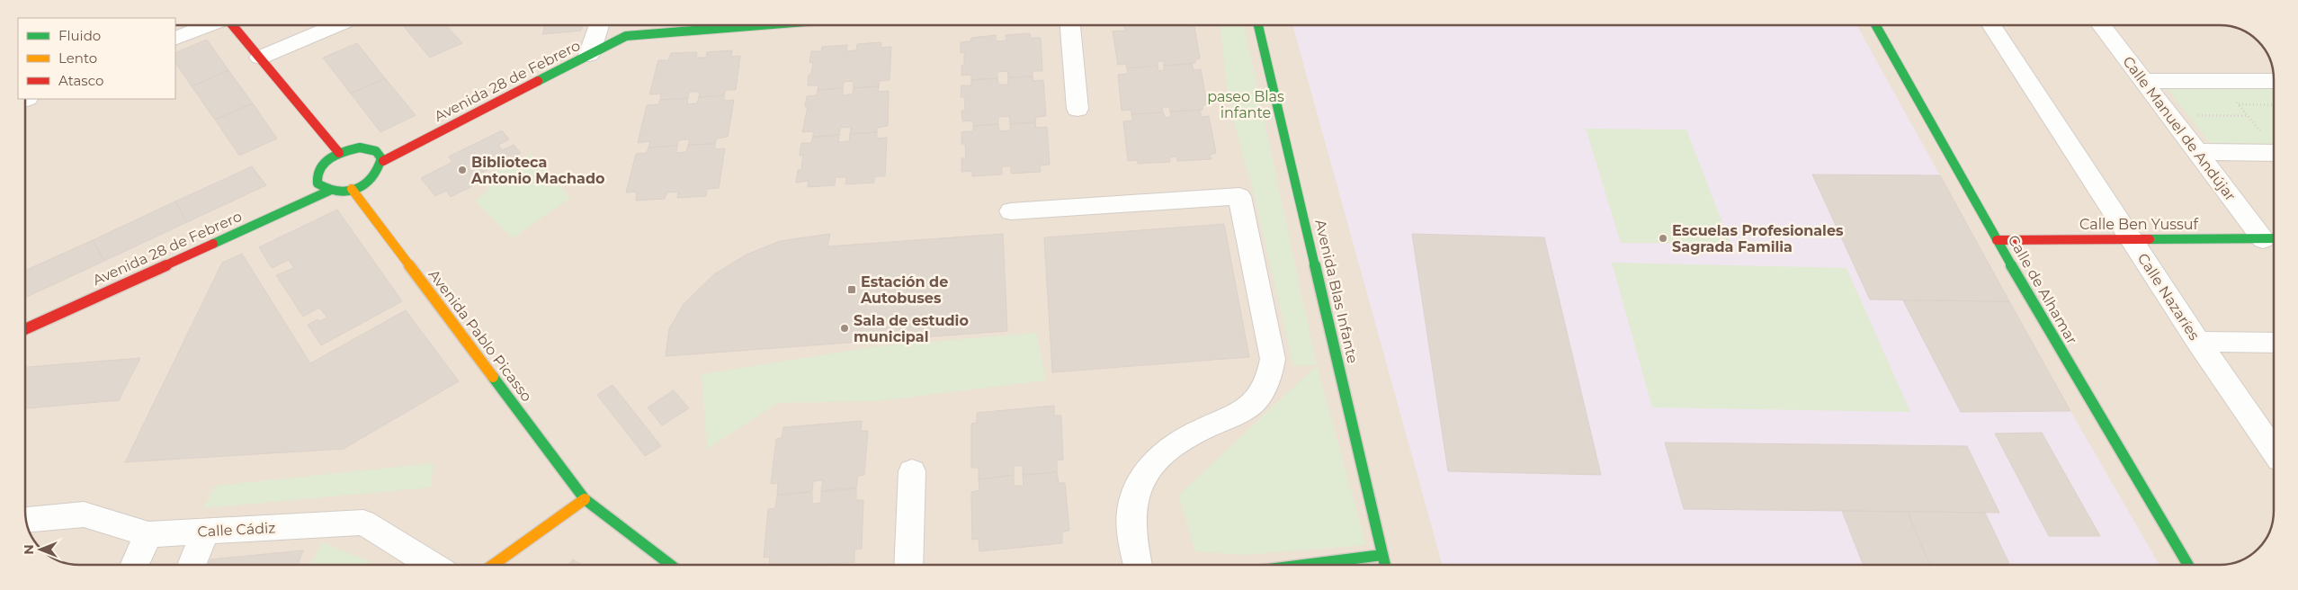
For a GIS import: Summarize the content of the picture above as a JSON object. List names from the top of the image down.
{
  "streets": {
    "street": [
      "Avenida 28 de Febrero",
      "Calle Manuel de Andújar",
      "Calle Ben Yussuf",
      "Calle de Alhamar",
      "Avenida Blas Infante",
      "Calle Nazaríes",
      "Avenida Pablo Picasso",
      "Calle Cádiz"
    ]
  },
  "crossings": [
    ["Avenida 28 de Febrero", "Avenida Pablo Picasso"],
    ["Calle Manuel de Andújar", "Calle Ben Yussuf"],
    ["Calle Ben Yussuf", "Calle de Alhamar"],
    ["Calle Ben Yussuf", "Calle Nazaríes"]
  ],
  "parks": ["paseo Blas infante"],
  "places": {
    "other": ["Biblioteca Antonio Machado", "Escuelas Profesionales Sagrada Familia", "Sala de estudio municipal"],
    "transit": ["Estación de Autobuses"]
  },
  "legend": ["Fluido", "Lento", "Atasco"],
  "north": "left"
}
